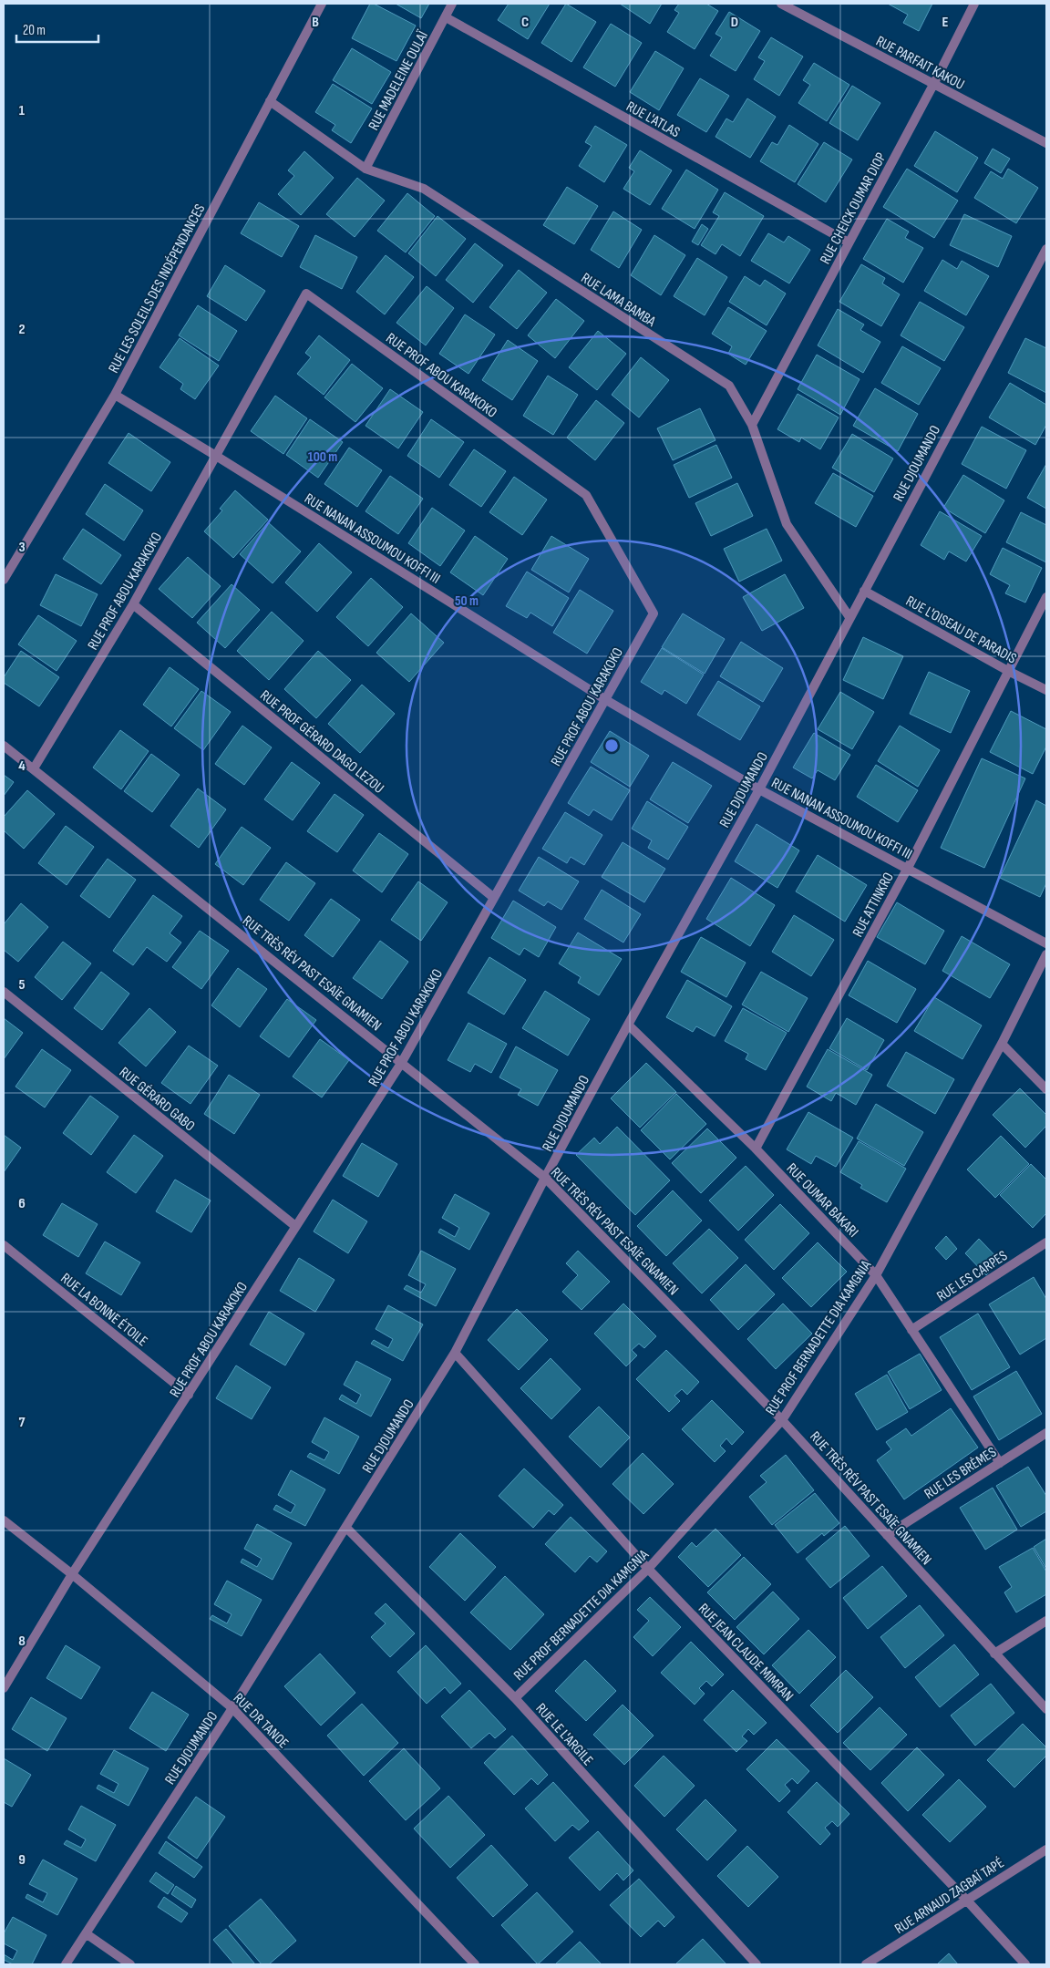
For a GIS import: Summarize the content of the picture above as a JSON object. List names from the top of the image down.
{
  "streets": {
    "street": [
      "RUE PARFAIT KAKOU",
      "RUE MADELEINE OULAÏ",
      "RUE L'ATLAS",
      "RUE CHEICK OUMAR DIOP",
      "RUE LES SOLEILS DES INDÉPENDANCES",
      "RUE LAMA BAMBA",
      "RUE PROF ABOU KARAKOKO",
      "RUE DJOUMANDO",
      "RUE NANAN ASSOUMOU KOFFI III",
      "RUE L'OISEAU DE PARADIS",
      "RUE PROF GÉRARD DAGO LEZOU",
      "RUE ATTINKRO",
      "RUE TRÈS RÉV PAST ESAÏE GNAMIEN",
      "RUE GÉRARD GABO",
      "RUE OUMAR BAKARI",
      "RUE LES CARPES",
      "RUE LA BONNE ÉTOILE",
      "RUE PROF BERNADETTE DIA KAMGNIA",
      "RUE LES BRÈMES",
      "RUE JEAN CLAUDE MIMRAN",
      "RUE DR TANOE",
      "RUE LE L'ARGILE",
      "RUE ARNAUD ZAGBAÏ TAPÉ"
    ]
  },
  "crossings": [
    ["RUE PARFAIT KAKOU", "RUE CHEICK OUMAR DIOP"],
    ["RUE MADELEINE OULAÏ", "RUE L'ATLAS"],
    ["RUE MADELEINE OULAÏ", "RUE LAMA BAMBA"],
    ["RUE L'ATLAS", "RUE CHEICK OUMAR DIOP"],
    ["RUE CHEICK OUMAR DIOP", "RUE LAMA BAMBA"],
    ["RUE LES SOLEILS DES INDÉPENDANCES", "RUE LAMA BAMBA"],
    ["RUE LES SOLEILS DES INDÉPENDANCES", "RUE NANAN ASSOUMOU KOFFI III"],
    ["RUE LAMA BAMBA", "RUE DJOUMANDO"],
    ["RUE PROF ABOU KARAKOKO", "RUE NANAN ASSOUMOU KOFFI III"],
    ["RUE PROF ABOU KARAKOKO", "RUE PROF GÉRARD DAGO LEZOU"],
    ["RUE PROF ABOU KARAKOKO", "RUE TRÈS RÉV PAST ESAÏE GNAMIEN"],
    ["RUE PROF ABOU KARAKOKO", "RUE GÉRARD GABO"],
    ["RUE PROF ABOU KARAKOKO", "RUE LA BONNE ÉTOILE"],
    ["RUE PROF ABOU KARAKOKO", "RUE DR TANOE"],
    ["RUE DJOUMANDO", "RUE NANAN ASSOUMOU KOFFI III"],
    ["RUE DJOUMANDO", "RUE L'OISEAU DE PARADIS"],
    ["RUE DJOUMANDO", "RUE TRÈS RÉV PAST ESAÏE GNAMIEN"],
    ["RUE DJOUMANDO", "RUE OUMAR BAKARI"],
    ["RUE DJOUMANDO", "RUE JEAN CLAUDE MIMRAN"],
    ["RUE DJOUMANDO", "RUE DR TANOE"],
    ["RUE DJOUMANDO", "RUE LE L'ARGILE"],
    ["RUE NANAN ASSOUMOU KOFFI III", "RUE ATTINKRO"],
    ["RUE L'OISEAU DE PARADIS", "RUE ATTINKRO"],
    ["RUE ATTINKRO", "RUE OUMAR BAKARI"],
    ["RUE TRÈS RÉV PAST ESAÏE GNAMIEN", "RUE PROF BERNADETTE DIA KAMGNIA"],
    ["RUE TRÈS RÉV PAST ESAÏE GNAMIEN", "RUE LES BRÈMES"],
    ["RUE OUMAR BAKARI", "RUE LES CARPES"],
    ["RUE OUMAR BAKARI", "RUE PROF BERNADETTE DIA KAMGNIA"],
    ["RUE OUMAR BAKARI", "RUE LES BRÈMES"],
    ["RUE PROF BERNADETTE DIA KAMGNIA", "RUE JEAN CLAUDE MIMRAN"],
    ["RUE PROF BERNADETTE DIA KAMGNIA", "RUE LE L'ARGILE"],
    ["RUE JEAN CLAUDE MIMRAN", "RUE ARNAUD ZAGBAÏ TAPÉ"]
  ],
  "scale_bar": "20 m",
  "grid": {
    "columns": [
      "B",
      "C",
      "D",
      "E"
    ],
    "rows": [
      "1",
      "2",
      "3",
      "4",
      "5",
      "6",
      "7",
      "8",
      "9"
    ]
  },
  "rings": ["100 m", "50 m"]
}
